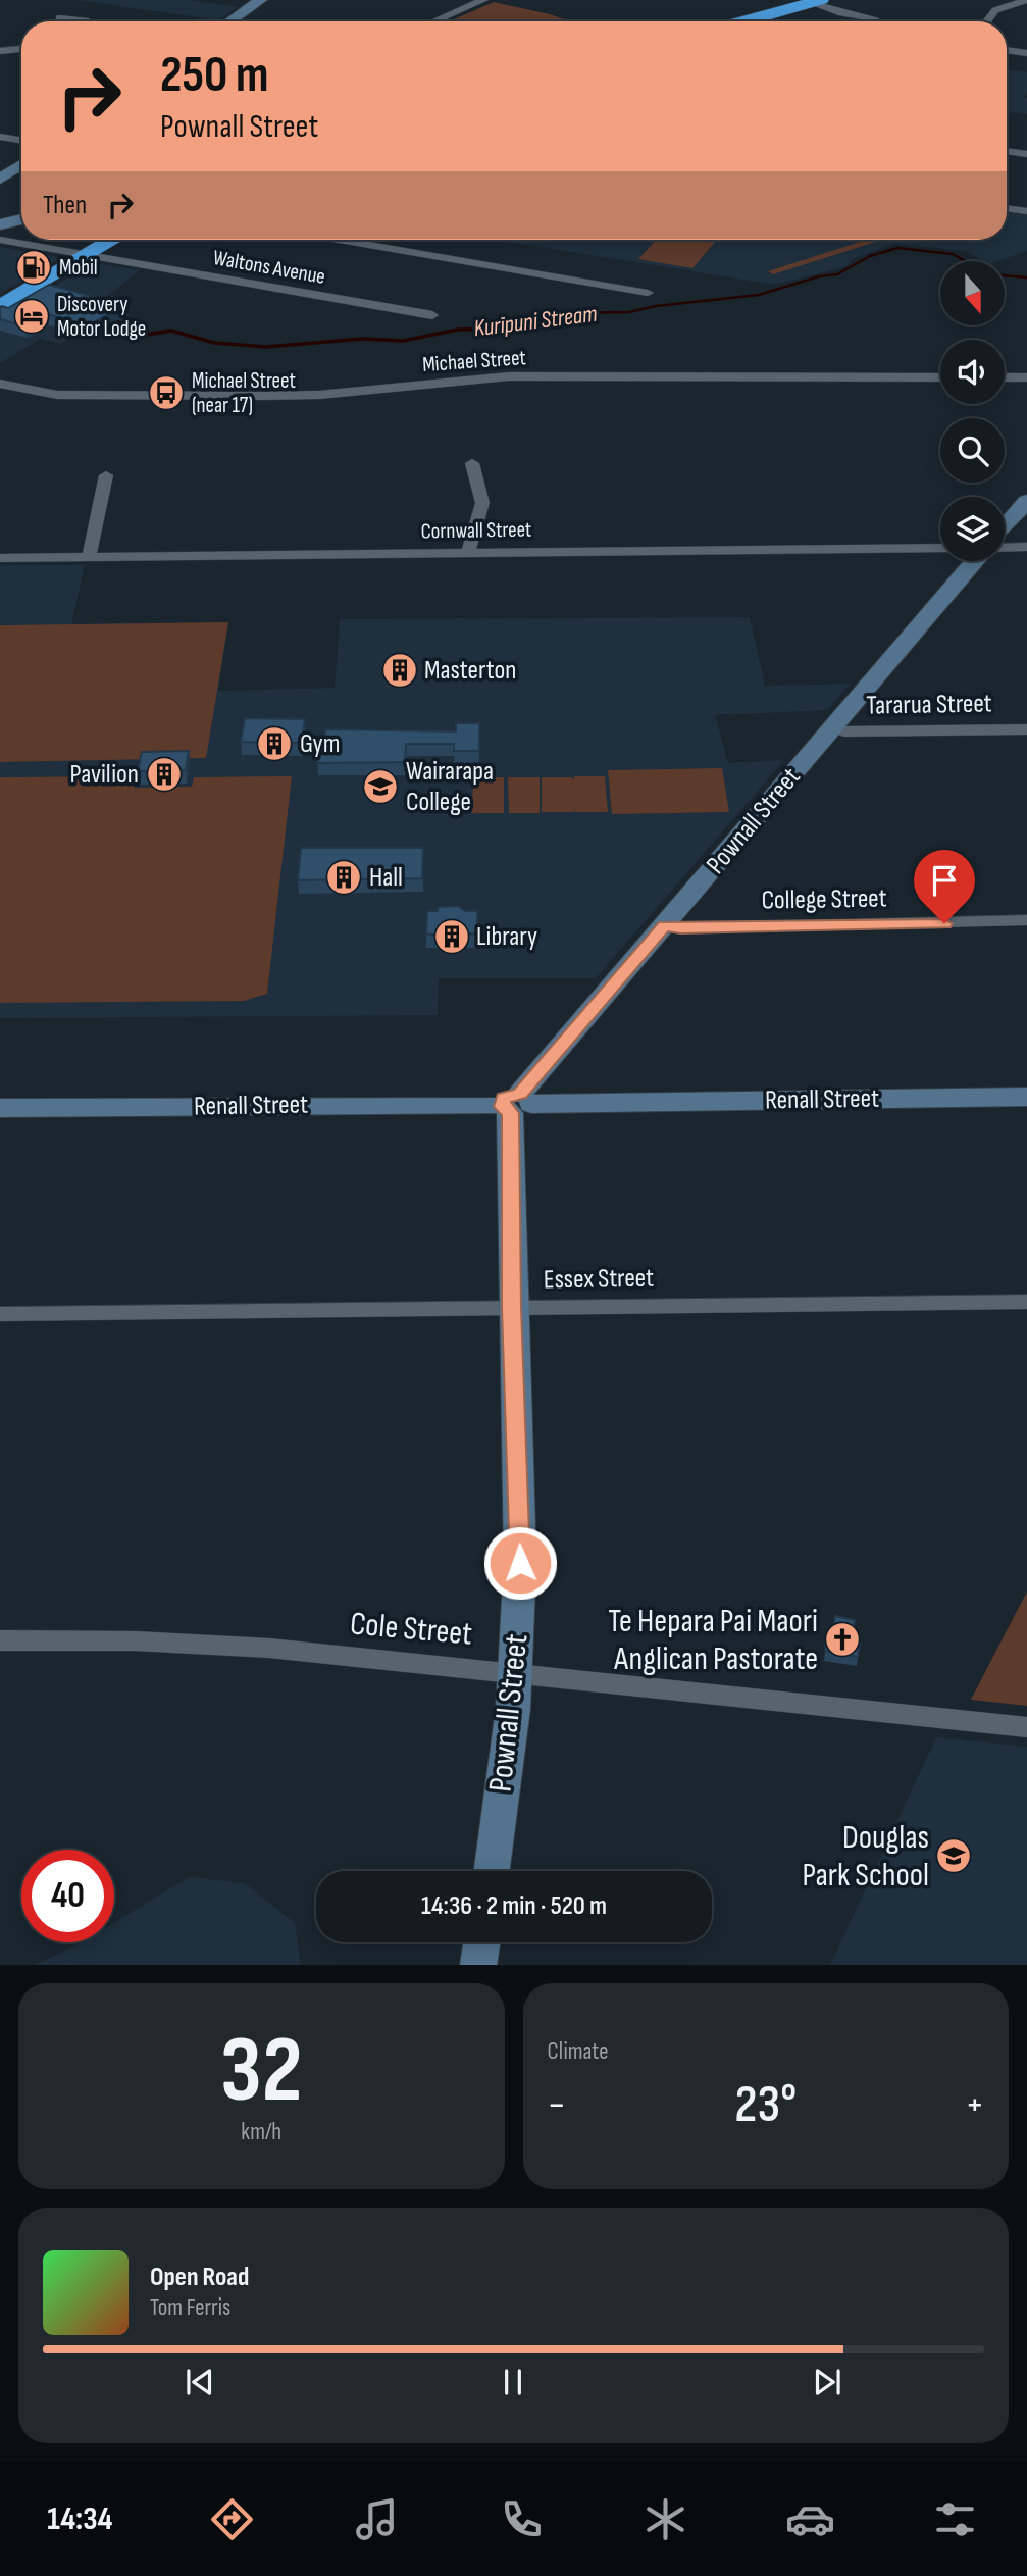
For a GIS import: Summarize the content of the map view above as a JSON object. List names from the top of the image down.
{
  "streets": {
    "street": [
      "Waltons Avenue",
      "Michael Street",
      "Cornwall Street",
      "Tararua Street",
      "Pownall Street",
      "College Street",
      "Renall Street",
      "Essex Street",
      "Cole Street"
    ]
  },
  "crossings": [
    ["Tararua Street", "Pownall Street"],
    ["Pownall Street", "College Street"],
    ["Pownall Street", "Renall Street"],
    ["Pownall Street", "Essex Street"],
    ["Pownall Street", "Cole Street"]
  ],
  "water": ["Kurīpuni Stream"],
  "places": {
    "fuel station": ["Mobil"],
    "hotel": ["Discovery Motor Lodge"],
    "bus stop": ["Michael Street (near 17)"],
    "building": [
      "Masterton",
      "Gym",
      "Pavilion",
      "Hall",
      "Library"
    ],
    "school or university": ["Wairarapa College", "Douglas Park School"],
    "church": ["Te Hepara Pai Maori Anglican Pastorate"]
  },
  "north": "bottom",
  "page": {
    "turn": ["250 m", "Pownall Street"],
    "then": "Then",
    "limit": "40",
    "trip": "14:36 · 2 min · 520 m",
    "tile": [
      ["32", "km/h"],
      "Climate"
    ],
    "heat": ["−", "23°", "+"],
    "song": ["Open Road", "Tom Ferris"],
    "tabs": "14:34"
  }
}
